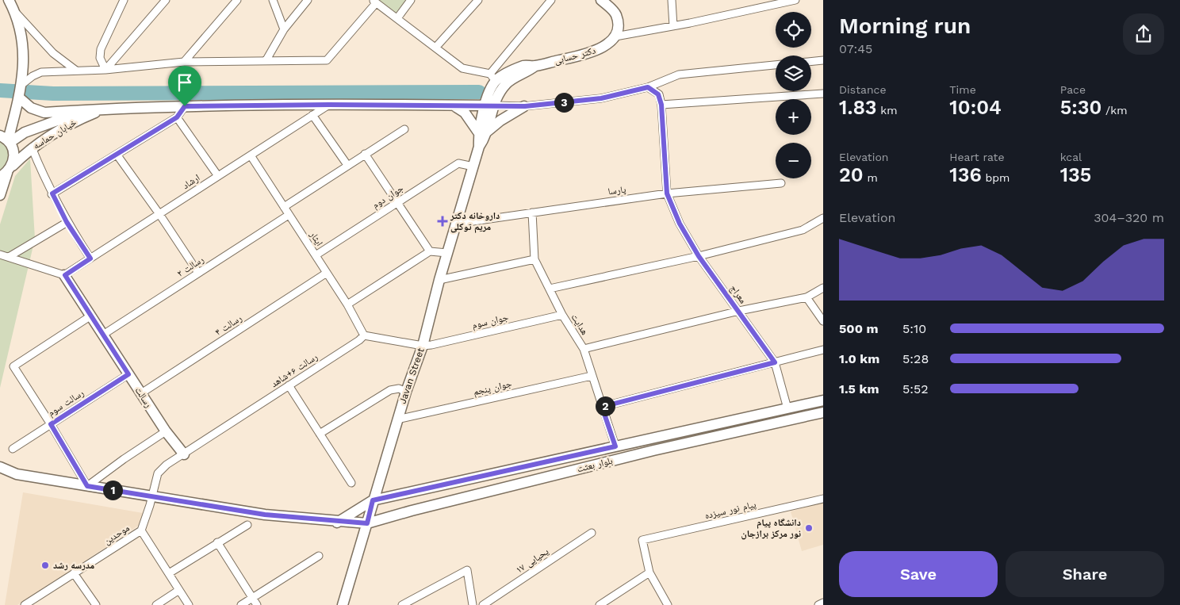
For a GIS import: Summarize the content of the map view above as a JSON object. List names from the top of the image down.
{
  "streets": {
    "main road": [
      "دکتر حسابی",
      "خیابان حماسه",
      "Javan Street",
      "رسالت",
      "بلوار بعثت"
    ],
    "street": [
      "ارشاد",
      "پارسا",
      "جوان دوم",
      "ایثار",
      "رسالت ۲",
      "معراج",
      "جوان سوم",
      "هدایت",
      "رسالت ۴",
      "رسالت ۶+شاهد",
      "جوان پنجم",
      "رسالت سوم",
      "پیام نور سیزده",
      "موحدین",
      "یحیایی ۱۷"
    ]
  },
  "crossings": [
    ["دکتر حسابی", "خیابان حماسه"],
    ["دکتر حسابی", "Javan Street"],
    ["خیابان حماسه", "ارشاد"],
    ["خیابان حماسه", "Javan Street"],
    ["ارشاد", "ایثار"],
    ["ارشاد", "رسالت"],
    ["پارسا", "معراج"],
    ["پارسا", "هدایت"],
    ["پارسا", "Javan Street"],
    ["جوان دوم", "ایثار"],
    ["جوان دوم", "Javan Street"],
    ["ایثار", "رسالت ۲"],
    ["ایثار", "رسالت ۴"],
    ["ایثار", "رسالت ۶+شاهد"],
    ["رسالت ۲", "رسالت"],
    ["معراج", "بلوار بعثت"],
    ["جوان سوم", "هدایت"],
    ["جوان سوم", "Javan Street"],
    ["هدایت", "جوان پنجم"],
    ["هدایت", "بلوار بعثت"],
    ["رسالت ۴", "رسالت"],
    ["رسالت ۶+شاهد", "رسالت"],
    ["رسالت ۶+شاهد", "موحدین"],
    ["Javan Street", "جوان پنجم"],
    ["Javan Street", "بلوار بعثت"],
    ["رسالت", "رسالت سوم"],
    ["رسالت", "موحدین"],
    ["بلوار بعثت", "موحدین"]
  ],
  "places": {
    "health": ["داروخانه دکتر مریم توکلی"],
    "other": ["دانشگاه پیام نور مرکز برازجان", "مدرسه رشد"]
  },
  "page": {
    "heading": ["Morning run", "07:45"],
    "map_buttons": ["+", "−"],
    "stats": [
      ["Distance", "1.83 km"],
      ["Time", "10:04"],
      ["Pace", "5:30 /km"],
      ["Elevation", "20 m"],
      ["Heart rate", "136 bpm"],
      ["kcal", "135"]
    ],
    "pins": ["3", "2", "1"],
    "chart": ["Elevation", "304–320 m"],
    "list": [
      {
        "name": "500 m",
        "note": "5:10"
      },
      {
        "name": "1.0 km",
        "note": "5:28"
      },
      {
        "name": "1.5 km",
        "note": "5:52"
      }
    ],
    "buttons": ["Save", "Share"]
  }
}
